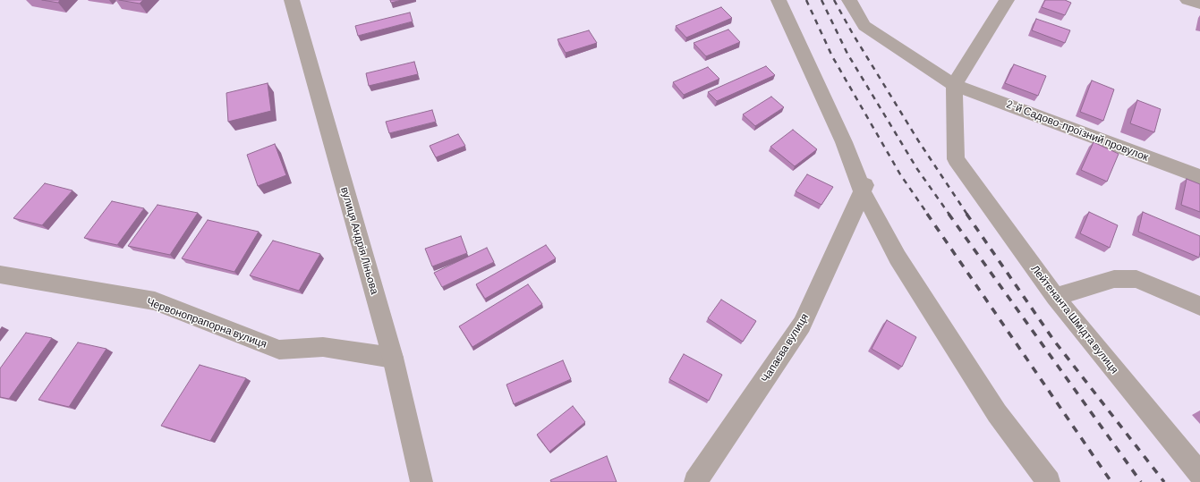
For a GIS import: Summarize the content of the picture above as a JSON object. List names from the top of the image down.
{
  "streets": {
    "street": [
      "2-й Садово-проїзний провулок",
      "вулиця Андрія Ліньова",
      "Лейтенанта Шмідта вулиця",
      "Червонопрапорна вулиця",
      "Чапаєва вулиця"
    ]
  },
  "crossings": [
    ["2-й Садово-проїзний провулок", "Лейтенанта Шмідта вулиця"],
    ["вулиця Андрія Ліньова", "Червонопрапорна вулиця"]
  ]
}
